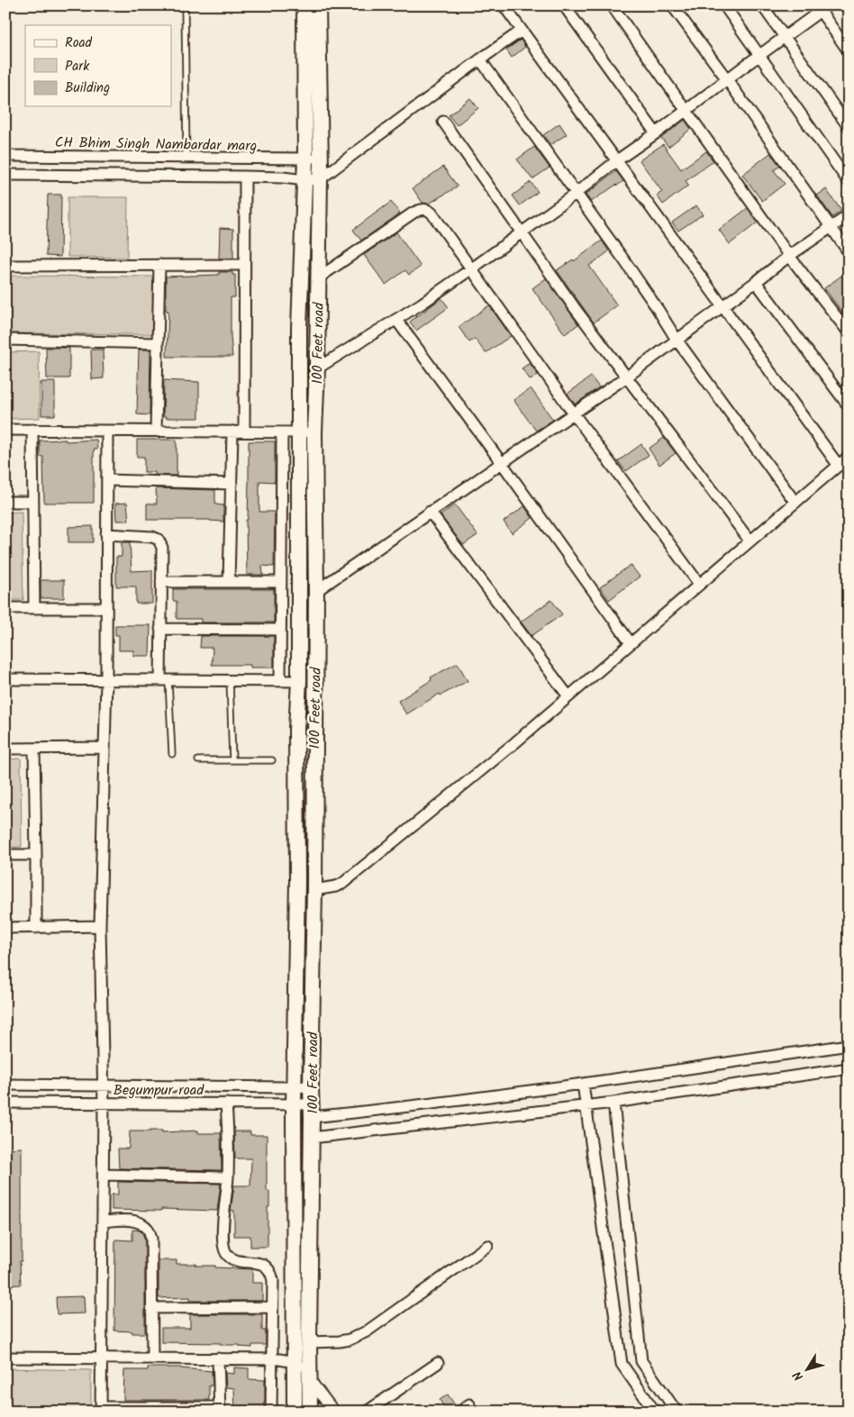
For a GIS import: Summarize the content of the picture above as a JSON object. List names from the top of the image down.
{
  "streets": {
    "street": ["CH Bhim Singh Nambardar marg", "100 Feet road", "Begumpur road"]
  },
  "crossings": [
    ["CH Bhim Singh Nambardar marg", "100 Feet road"],
    ["100 Feet road", "Begumpur road"]
  ],
  "legend": ["Road", "Park", "Building"],
  "north": "bottom left"
}
